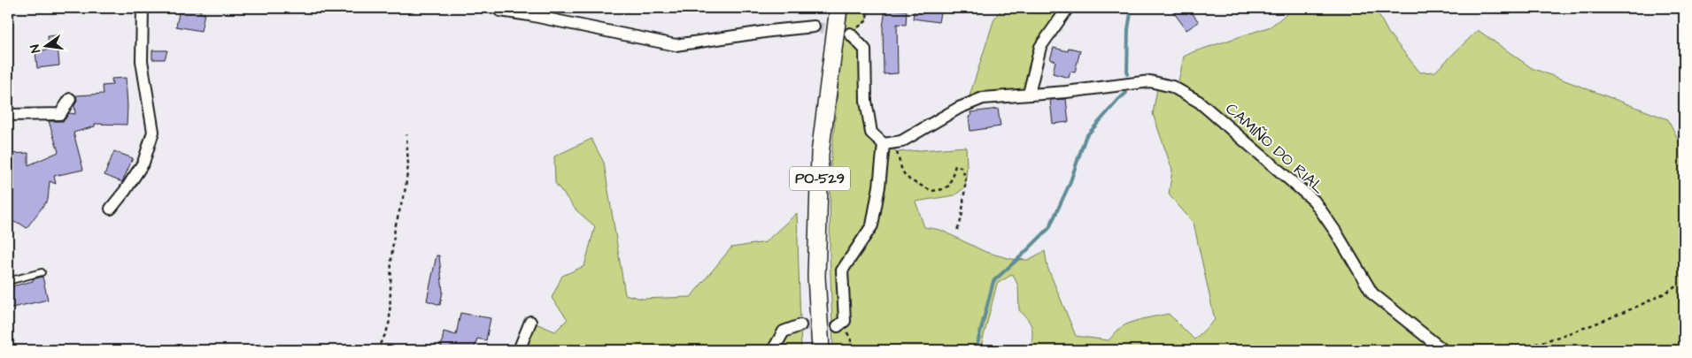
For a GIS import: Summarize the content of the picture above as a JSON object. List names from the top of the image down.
{
  "streets": {
    "main road": ["PO-529"],
    "street": ["CAMIÑO DO RIAL"]
  },
  "north": "left"
}
